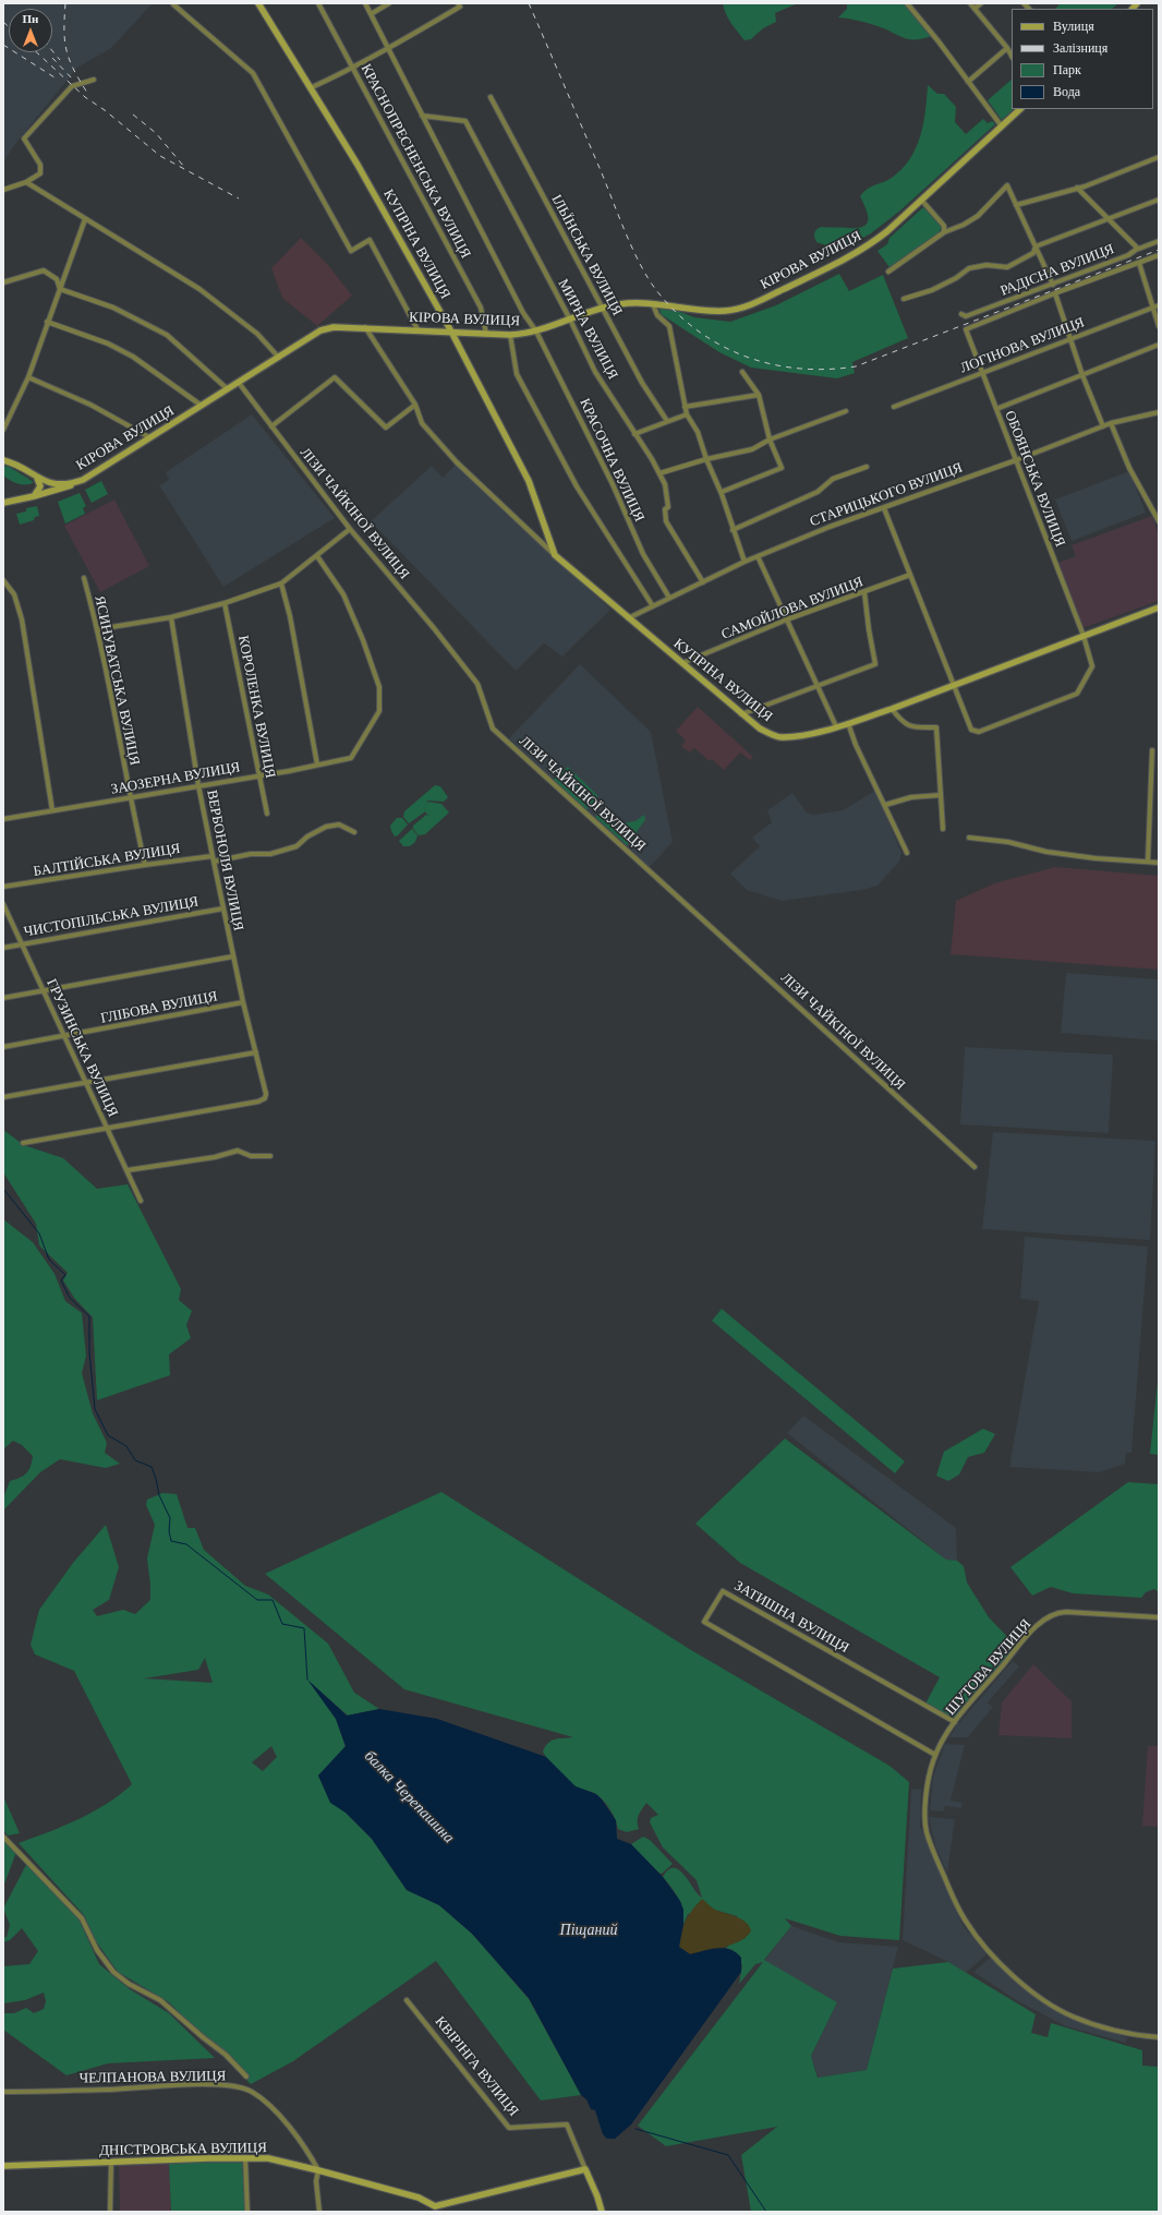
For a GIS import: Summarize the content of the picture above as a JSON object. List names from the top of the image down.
{
  "streets": {
    "main road": [
      "КУПРІНА ВУЛИЦЯ",
      "КІРОВА ВУЛИЦЯ",
      "КВІРІНГА ВУЛИЦЯ",
      "ДНІСТРОВСЬКА ВУЛИЦЯ"
    ],
    "street": [
      "КРАСНОПРЕСНЕНСЬКА ВУЛИЦЯ",
      "ІЛЬЇНСЬКА ВУЛИЦЯ",
      "РАДІСНА ВУЛИЦЯ",
      "МИРНА ВУЛИЦЯ",
      "ЛОГІНОВА ВУЛИЦЯ",
      "КРАСОЧНА ВУЛИЦЯ",
      "ОБОЯНСЬКА ВУЛИЦЯ",
      "СТАРИЦЬКОГО ВУЛИЦЯ",
      "ЛІЗИ ЧАЙКІНОЇ ВУЛИЦЯ",
      "САМОЙЛОВА ВУЛИЦЯ",
      "ЯСИНУВАТСЬКА ВУЛИЦЯ",
      "КОРОЛЕНКА ВУЛИЦЯ",
      "ЗАОЗЕРНА ВУЛИЦЯ",
      "БАЛТІЙСЬКА ВУЛИЦЯ",
      "ВЕРБОНОЛЯ ВУЛИЦЯ",
      "ЧИСТОПІЛЬСЬКА ВУЛИЦЯ",
      "ГЛІБОВА ВУЛИЦЯ",
      "ГРУЗИНСЬКА ВУЛИЦЯ",
      "ЗАТИШНА ВУЛИЦЯ",
      "ШУТОВА ВУЛИЦЯ",
      "ЧЕЛПАНОВА ВУЛИЦЯ"
    ]
  },
  "crossings": [
    ["КРАСНОПРЕСНЕНСЬКА ВУЛИЦЯ", "КІРОВА ВУЛИЦЯ"],
    ["КРАСНОПРЕСНЕНСЬКА ВУЛИЦЯ", "МИРНА ВУЛИЦЯ"],
    ["КРАСНОПРЕСНЕНСЬКА ВУЛИЦЯ", "КРАСОЧНА ВУЛИЦЯ"],
    ["КУПРІНА ВУЛИЦЯ", "КІРОВА ВУЛИЦЯ"],
    ["КУПРІНА ВУЛИЦЯ", "ОБОЯНСЬКА ВУЛИЦЯ"],
    ["КУПРІНА ВУЛИЦЯ", "СТАРИЦЬКОГО ВУЛИЦЯ"],
    ["КУПРІНА ВУЛИЦЯ", "САМОЙЛОВА ВУЛИЦЯ"],
    ["ІЛЬЇНСЬКА ВУЛИЦЯ", "КІРОВА ВУЛИЦЯ"],
    ["КІРОВА ВУЛИЦЯ", "МИРНА ВУЛИЦЯ"],
    ["КІРОВА ВУЛИЦЯ", "КРАСОЧНА ВУЛИЦЯ"],
    ["КІРОВА ВУЛИЦЯ", "ЛІЗИ ЧАЙКІНОЇ ВУЛИЦЯ"],
    ["РАДІСНА ВУЛИЦЯ", "ОБОЯНСЬКА ВУЛИЦЯ"],
    ["МИРНА ВУЛИЦЯ", "СТАРИЦЬКОГО ВУЛИЦЯ"],
    ["ЛОГІНОВА ВУЛИЦЯ", "ОБОЯНСЬКА ВУЛИЦЯ"],
    ["КРАСОЧНА ВУЛИЦЯ", "СТАРИЦЬКОГО ВУЛИЦЯ"],
    ["ОБОЯНСЬКА ВУЛИЦЯ", "СТАРИЦЬКОГО ВУЛИЦЯ"],
    ["ЯСИНУВАТСЬКА ВУЛИЦЯ", "ЗАОЗЕРНА ВУЛИЦЯ"],
    ["ЯСИНУВАТСЬКА ВУЛИЦЯ", "БАЛТІЙСЬКА ВУЛИЦЯ"],
    ["КОРОЛЕНКА ВУЛИЦЯ", "ЗАОЗЕРНА ВУЛИЦЯ"],
    ["ЗАОЗЕРНА ВУЛИЦЯ", "ВЕРБОНОЛЯ ВУЛИЦЯ"],
    ["БАЛТІЙСЬКА ВУЛИЦЯ", "ВЕРБОНОЛЯ ВУЛИЦЯ"],
    ["ВЕРБОНОЛЯ ВУЛИЦЯ", "ЧИСТОПІЛЬСЬКА ВУЛИЦЯ"],
    ["ВЕРБОНОЛЯ ВУЛИЦЯ", "ГЛІБОВА ВУЛИЦЯ"],
    ["ВЕРБОНОЛЯ ВУЛИЦЯ", "ГРУЗИНСЬКА ВУЛИЦЯ"],
    ["ЧИСТОПІЛЬСЬКА ВУЛИЦЯ", "ГРУЗИНСЬКА ВУЛИЦЯ"],
    ["ГЛІБОВА ВУЛИЦЯ", "ГРУЗИНСЬКА ВУЛИЦЯ"],
    ["ЗАТИШНА ВУЛИЦЯ", "ШУТОВА ВУЛИЦЯ"],
    ["ЧЕЛПАНОВА ВУЛИЦЯ", "ДНІСТРОВСЬКА ВУЛИЦЯ"]
  ],
  "water": ["балка Черепашина", "Піщаний"],
  "legend": [
    "Вулиця",
    "Залізниця",
    "Парк",
    "Вода"
  ],
  "north": "top"
}
